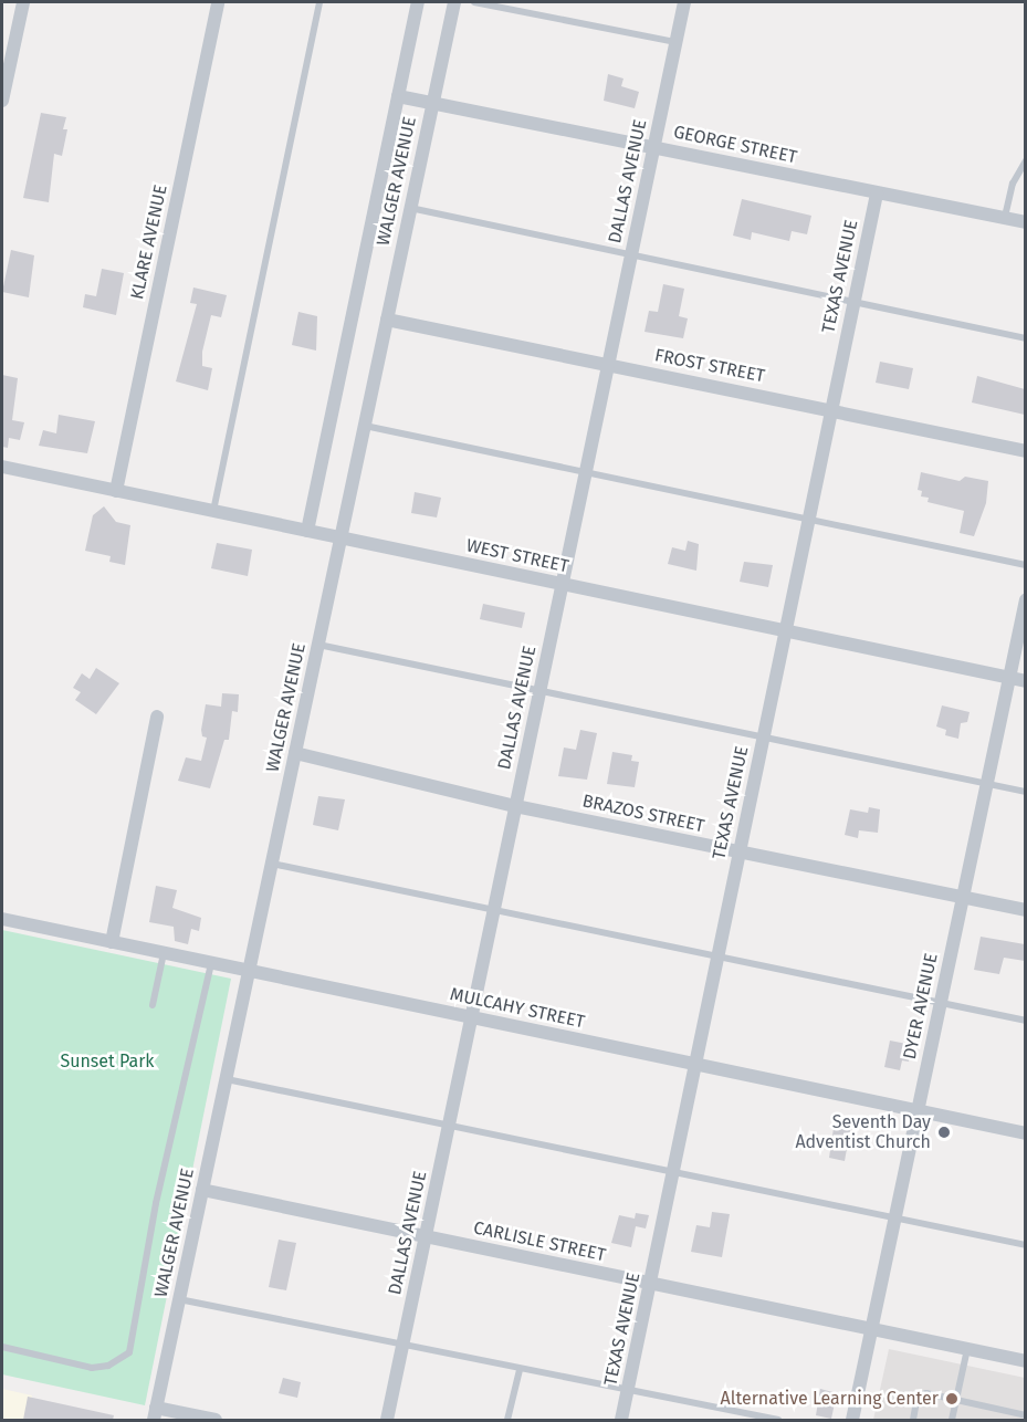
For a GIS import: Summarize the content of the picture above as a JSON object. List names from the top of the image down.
{
  "streets": {
    "street": [
      "GEORGE STREET",
      "WALGER AVENUE",
      "DALLAS AVENUE",
      "KLARE AVENUE",
      "TEXAS AVENUE",
      "FROST STREET",
      "WEST STREET",
      "BRAZOS STREET",
      "DYER AVENUE",
      "MULCAHY STREET",
      "CARLISLE STREET"
    ]
  },
  "crossings": [
    ["GEORGE STREET", "WALGER AVENUE"],
    ["GEORGE STREET", "DALLAS AVENUE"],
    ["GEORGE STREET", "TEXAS AVENUE"],
    ["WALGER AVENUE", "FROST STREET"],
    ["WALGER AVENUE", "WEST STREET"],
    ["WALGER AVENUE", "BRAZOS STREET"],
    ["WALGER AVENUE", "MULCAHY STREET"],
    ["WALGER AVENUE", "CARLISLE STREET"],
    ["DALLAS AVENUE", "FROST STREET"],
    ["DALLAS AVENUE", "WEST STREET"],
    ["DALLAS AVENUE", "BRAZOS STREET"],
    ["DALLAS AVENUE", "MULCAHY STREET"],
    ["DALLAS AVENUE", "CARLISLE STREET"],
    ["KLARE AVENUE", "WEST STREET"],
    ["TEXAS AVENUE", "FROST STREET"],
    ["TEXAS AVENUE", "WEST STREET"],
    ["TEXAS AVENUE", "BRAZOS STREET"],
    ["TEXAS AVENUE", "MULCAHY STREET"],
    ["TEXAS AVENUE", "CARLISLE STREET"],
    ["WEST STREET", "DYER AVENUE"],
    ["BRAZOS STREET", "DYER AVENUE"],
    ["DYER AVENUE", "MULCAHY STREET"],
    ["DYER AVENUE", "CARLISLE STREET"]
  ],
  "parks": ["Sunset Park"],
  "places": ["Seventh Day Adventist Church", "Alternative Learning Center"]
}
